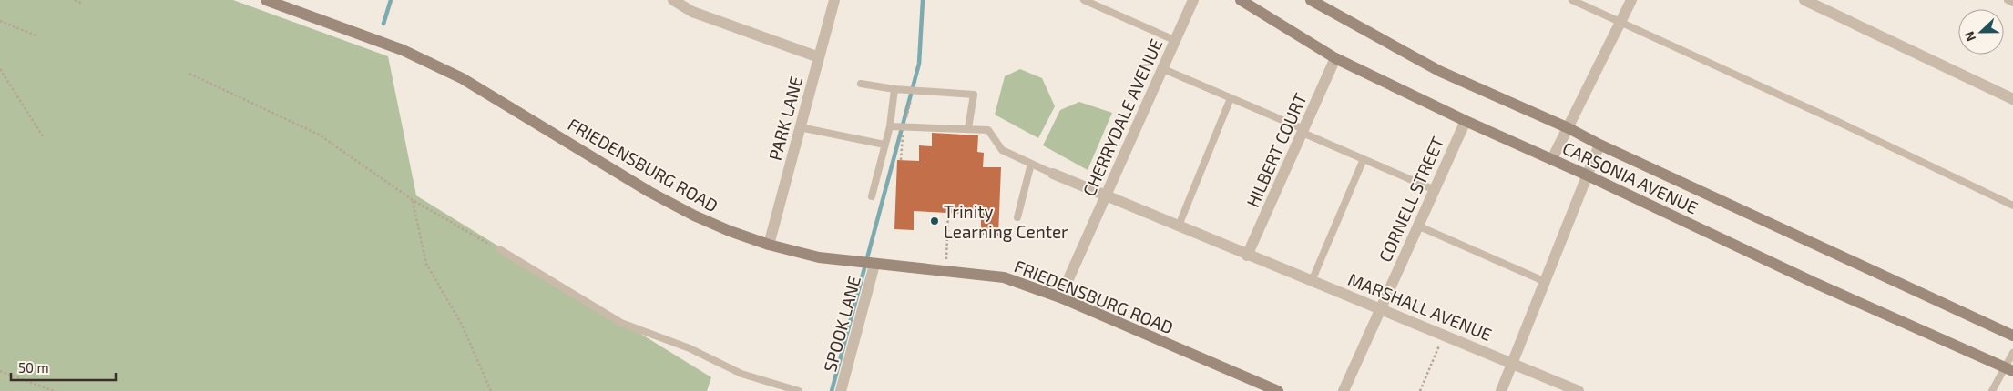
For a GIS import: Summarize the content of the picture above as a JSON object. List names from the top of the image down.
{
  "streets": {
    "street": [
      "CHERRYDALE AVENUE",
      "PARK LANE",
      "HILBERT COURT",
      "FRIEDENSBURG ROAD",
      "CARSONIA AVENUE",
      "CORNELL STREET",
      "MARSHALL AVENUE",
      "SPOOK LANE"
    ]
  },
  "crossings": [
    ["CHERRYDALE AVENUE", "FRIEDENSBURG ROAD"],
    ["CHERRYDALE AVENUE", "MARSHALL AVENUE"],
    ["PARK LANE", "FRIEDENSBURG ROAD"],
    ["HILBERT COURT", "CARSONIA AVENUE"],
    ["HILBERT COURT", "MARSHALL AVENUE"],
    ["FRIEDENSBURG ROAD", "SPOOK LANE"],
    ["CARSONIA AVENUE", "CORNELL STREET"],
    ["CORNELL STREET", "MARSHALL AVENUE"]
  ],
  "places": ["Trinity Learning Center"],
  "scale_bar": "50 m",
  "north": "left"
}
